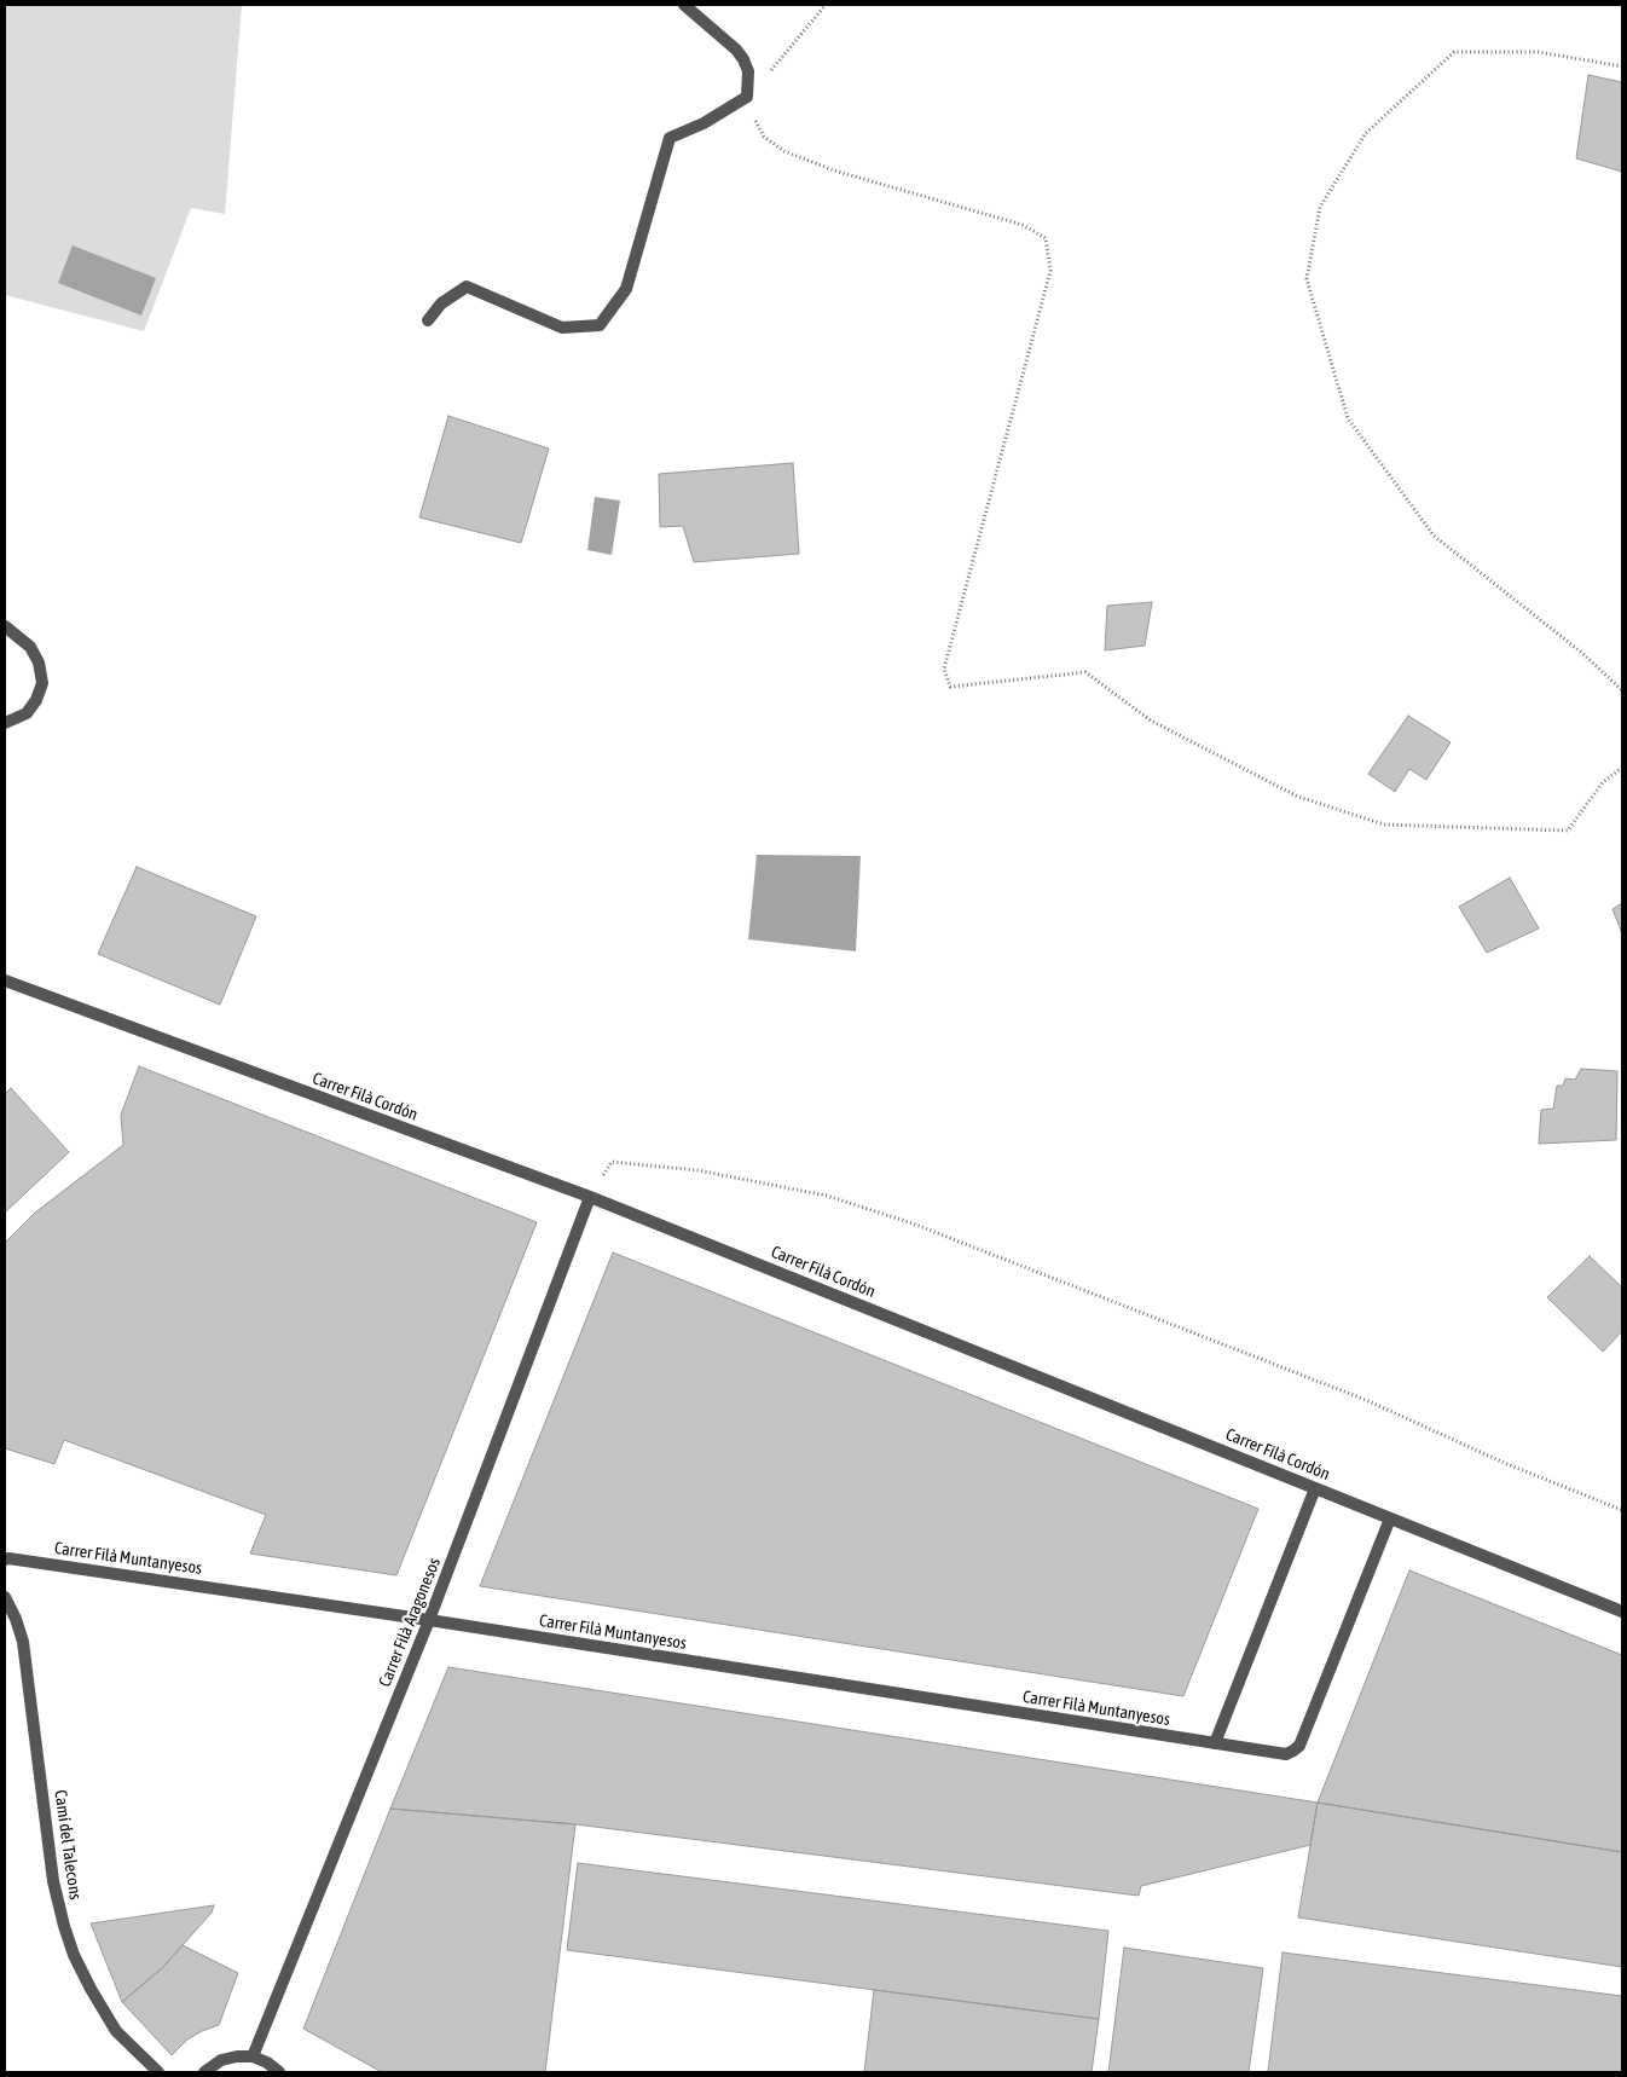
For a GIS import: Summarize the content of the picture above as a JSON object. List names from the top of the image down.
{
  "streets": {
    "street": [
      "Carrer Filà Cordón",
      "Carrer Filà Muntanyesos",
      "Carrer Filà Aragonesos",
      "Camí del Talecons"
    ]
  },
  "crossings": [
    ["Carrer Filà Cordón", "Carrer Filà Muntanyesos"],
    ["Carrer Filà Cordón", "Carrer Filà Aragonesos"],
    ["Carrer Filà Muntanyesos", "Carrer Filà Aragonesos"]
  ]
}
